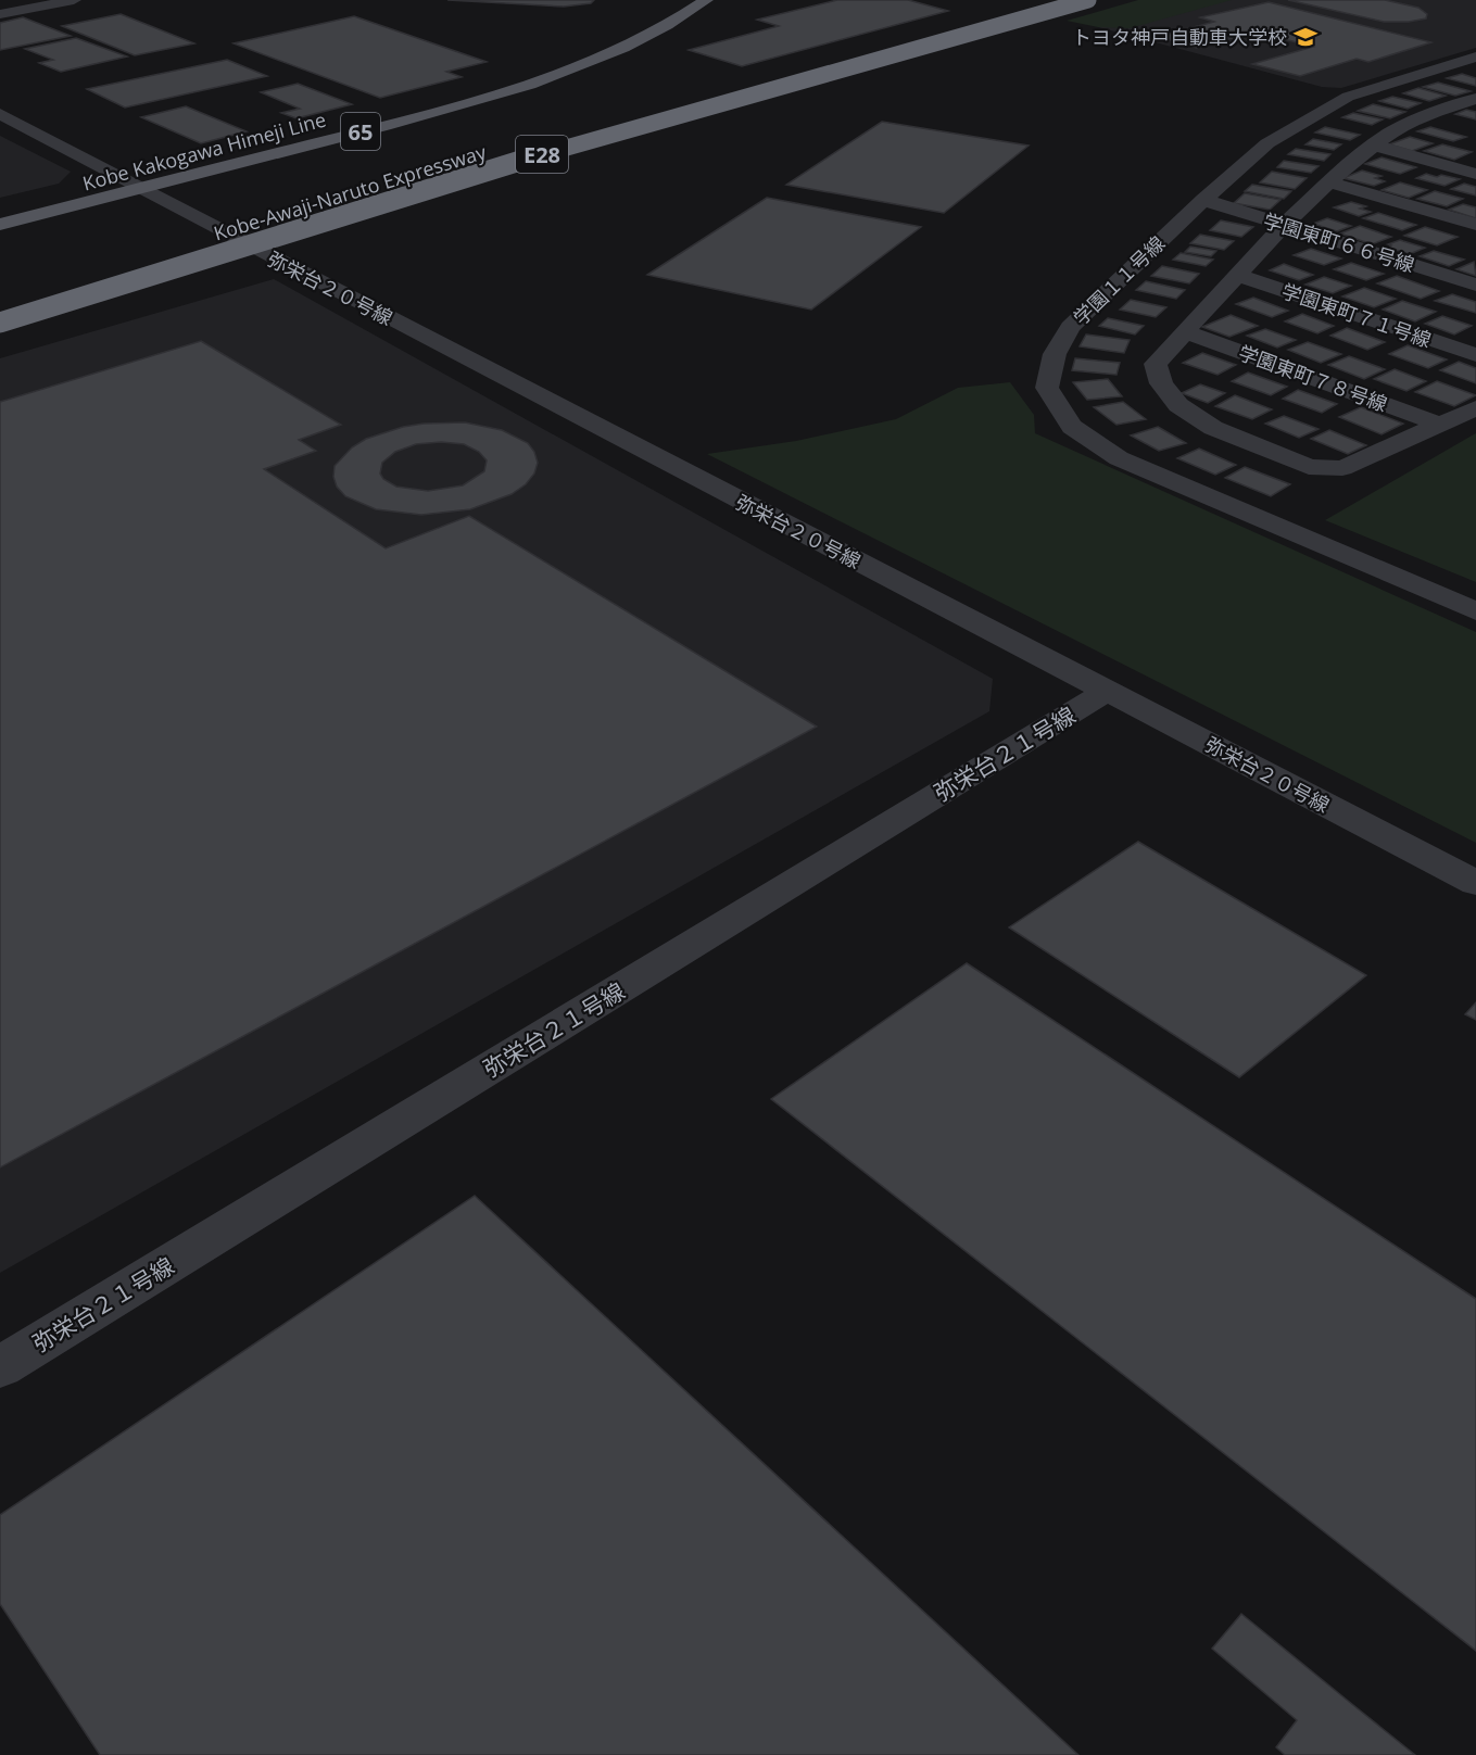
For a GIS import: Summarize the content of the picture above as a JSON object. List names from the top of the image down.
{
  "streets": {
    "highway": ["E28", "Kobe-Awaji-Naruto Expressway"],
    "main road": ["65", "Kobe Kakogawa Himeji Line"],
    "street": [
      "学園東町６６号線",
      "学園１１号線",
      "弥栄台２０号線",
      "学園東町７１号線",
      "学園東町７８号線",
      "弥栄台２１号線"
    ]
  },
  "crossings": [
    ["Kobe Kakogawa Himeji Line", "弥栄台２０号線"],
    ["学園東町６６号線", "学園１１号線"],
    ["弥栄台２０号線", "弥栄台２１号線"]
  ],
  "places": {
    "school or university": ["トヨタ神戸自動車大学校"]
  }
}
